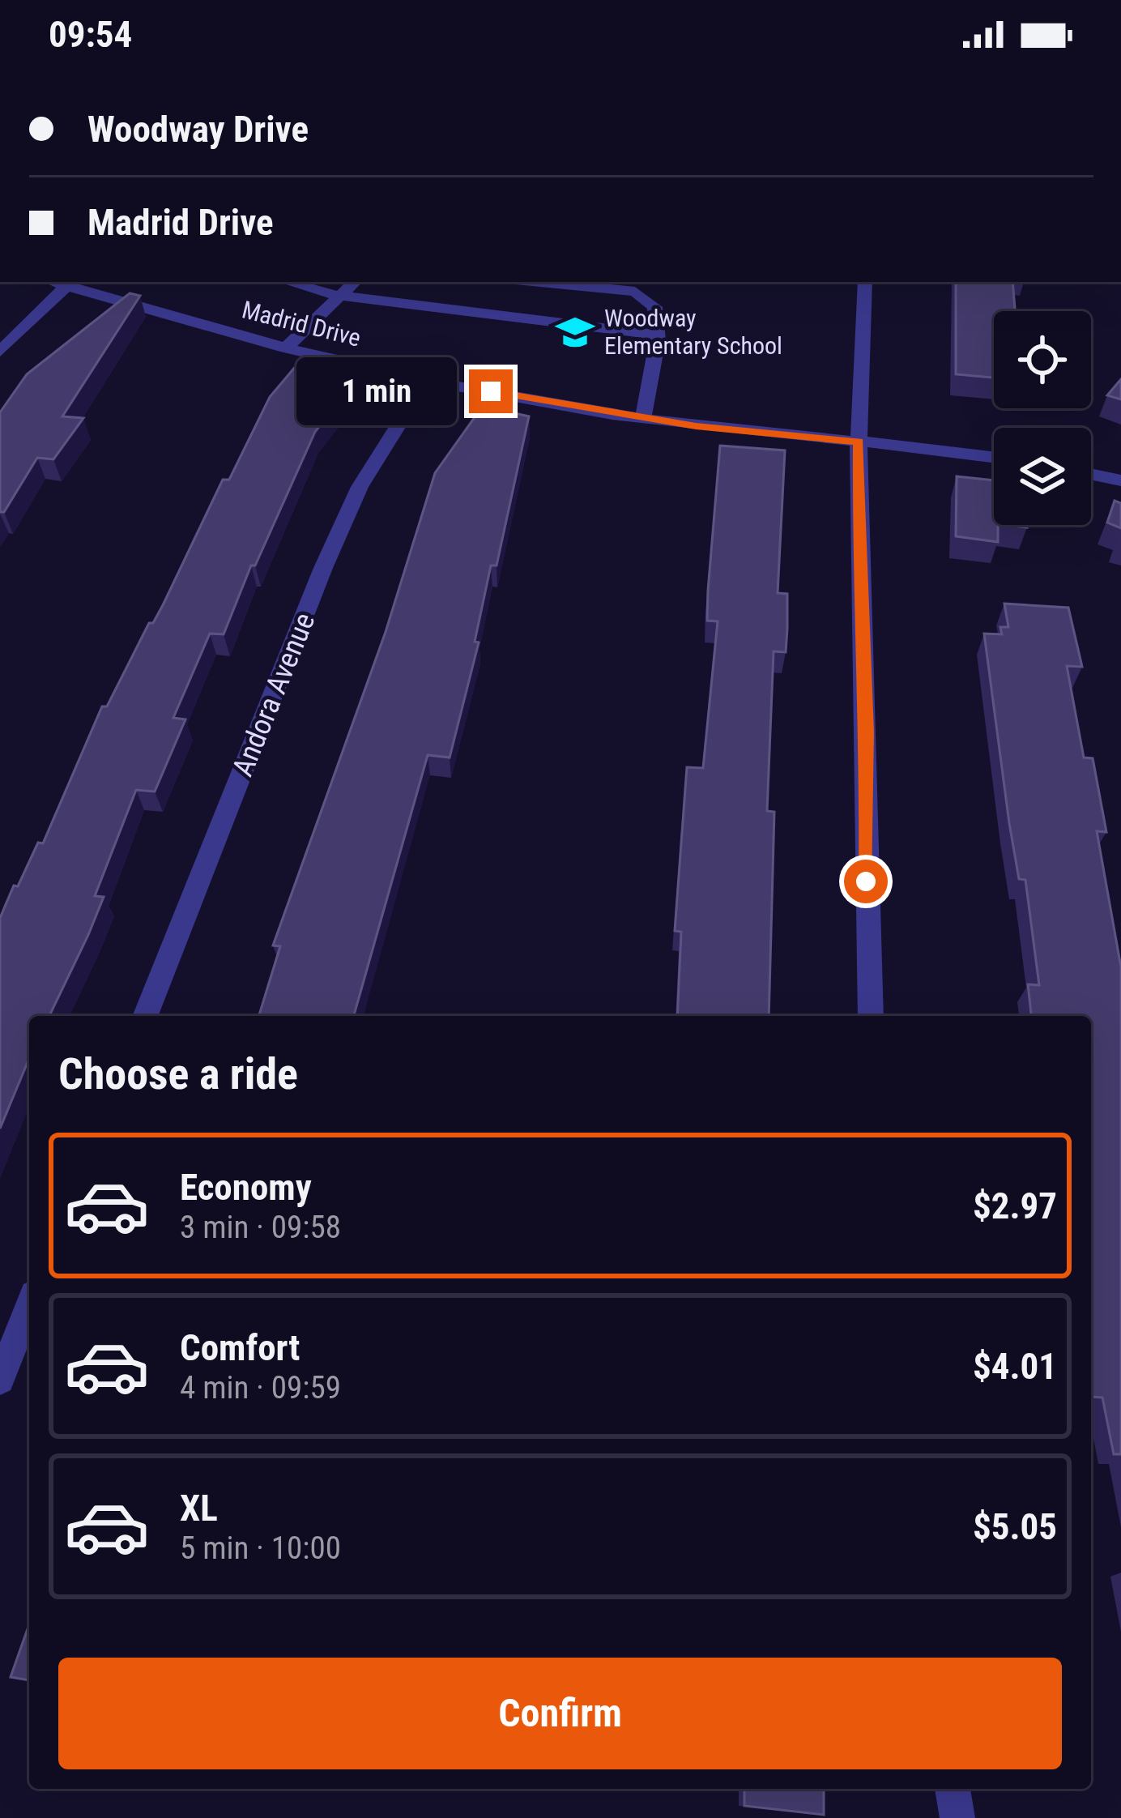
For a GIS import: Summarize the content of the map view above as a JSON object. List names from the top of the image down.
{
  "streets": {
    "street": ["Madrid Drive", "Andora Avenue"]
  },
  "crossings": [
    ["Madrid Drive", "Andora Avenue"]
  ],
  "places": {
    "school or university": ["Woodway Elementary School"]
  },
  "page": {
    "status": "09:54",
    "banner": ["Woodway Drive", "Madrid Drive"],
    "bubble": "1 min",
    "heading": "Choose a ride",
    "list": [
      {
        "name": "Economy",
        "note": "3 min · 09:58",
        "value": "$2.97"
      },
      {
        "name": "Comfort",
        "note": "4 min · 09:59",
        "value": "$4.01"
      },
      {
        "name": "XL",
        "note": "5 min · 10:00",
        "value": "$5.05"
      }
    ],
    "buttons": "Confirm"
  }
}
